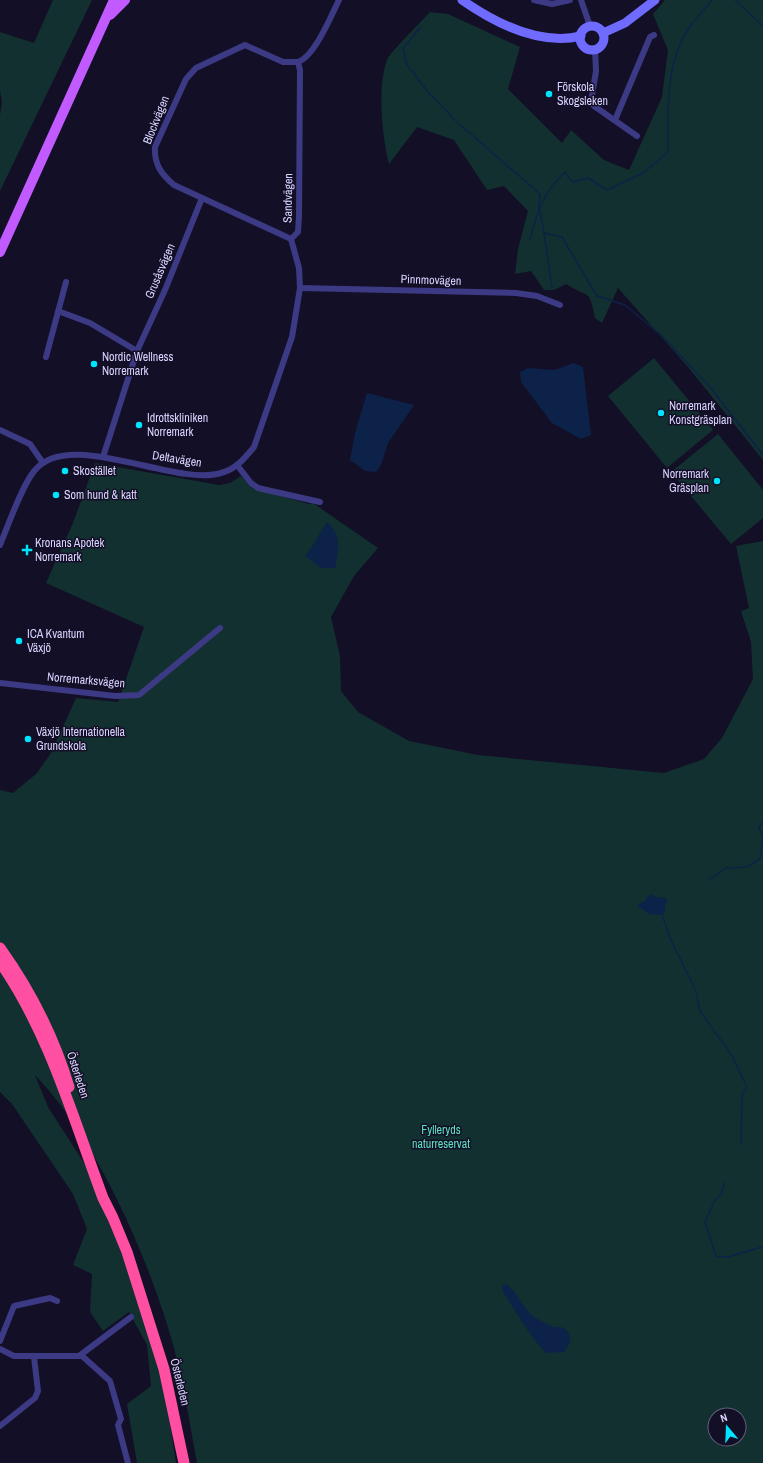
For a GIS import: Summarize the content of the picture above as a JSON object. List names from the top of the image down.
{
  "streets": {
    "highway": ["Österleden"],
    "street": [
      "Blockvägen",
      "Sandvägen",
      "Grusåsvägen",
      "Pinnmovägen",
      "Deltavägen",
      "Norremarksvägen"
    ]
  },
  "crossings": [
    ["Blockvägen", "Sandvägen"],
    ["Blockvägen", "Grusåsvägen"],
    ["Sandvägen", "Pinnmovägen"],
    ["Sandvägen", "Deltavägen"],
    ["Grusåsvägen", "Deltavägen"]
  ],
  "parks": ["Fylleryds naturreservat"],
  "places": {
    "other": [
      "Förskola Skogsleken",
      "Nordic Wellness Norremark",
      "Norremark Konstgräsplan",
      "Idrottskliniken Norremark",
      "Skostället",
      "Norremark Gräsplan",
      "Som hund & katt",
      "ICA Kvantum Växjö",
      "Växjö Internationella Grundskola"
    ],
    "health": ["Kronans Apotek Norremark"]
  },
  "north": "top"
}
